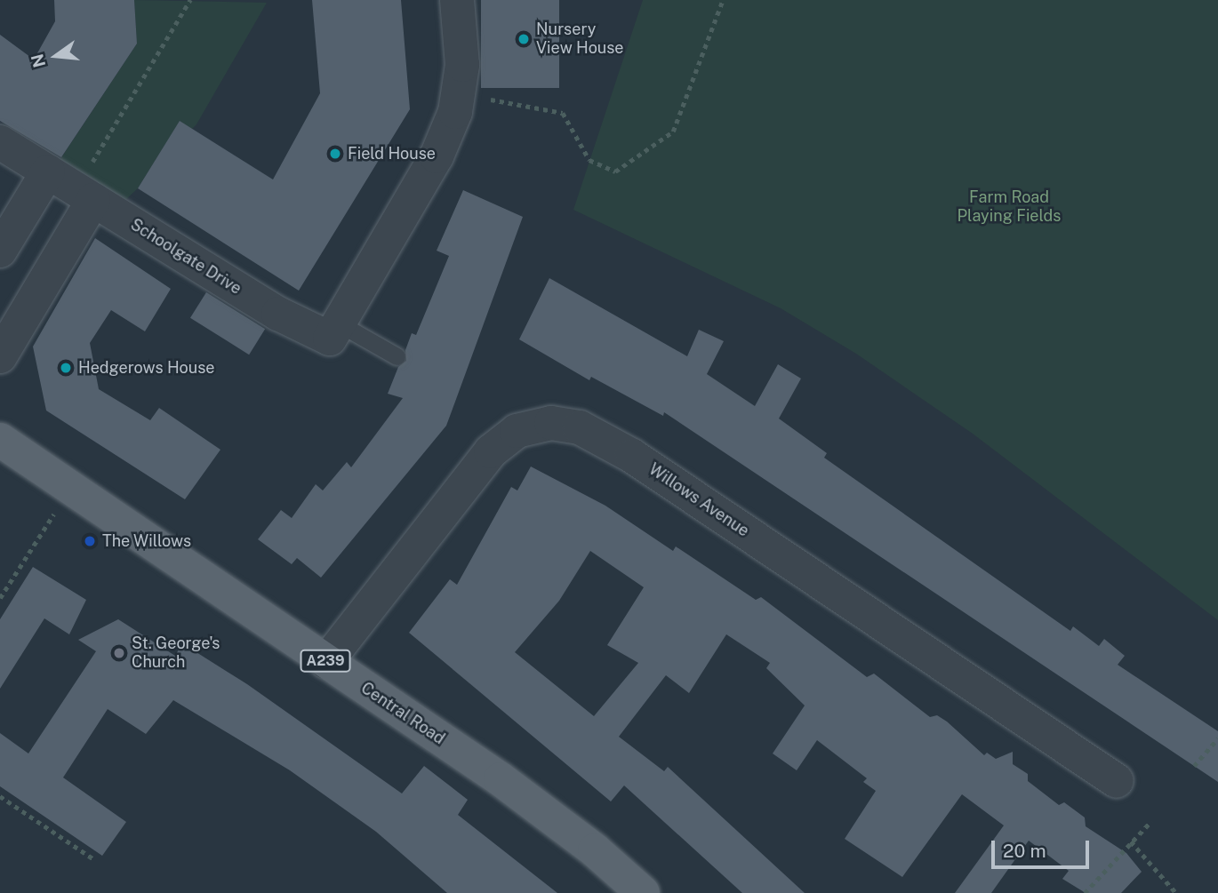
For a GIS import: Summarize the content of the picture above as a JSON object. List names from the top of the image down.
{
  "streets": {
    "main road": ["A239", "Central Road"],
    "street": ["Schoolgate Drive", "Willows Avenue"]
  },
  "crossings": [
    ["Willows Avenue", "Central Road"]
  ],
  "parks": ["Farm Road Playing Fields"],
  "places": [
    "Nursery View House",
    "Field House",
    "Hedgerows House",
    "The Willows",
    "St. George's Church"
  ],
  "scale_bar": "20 m",
  "north": "left"
}
